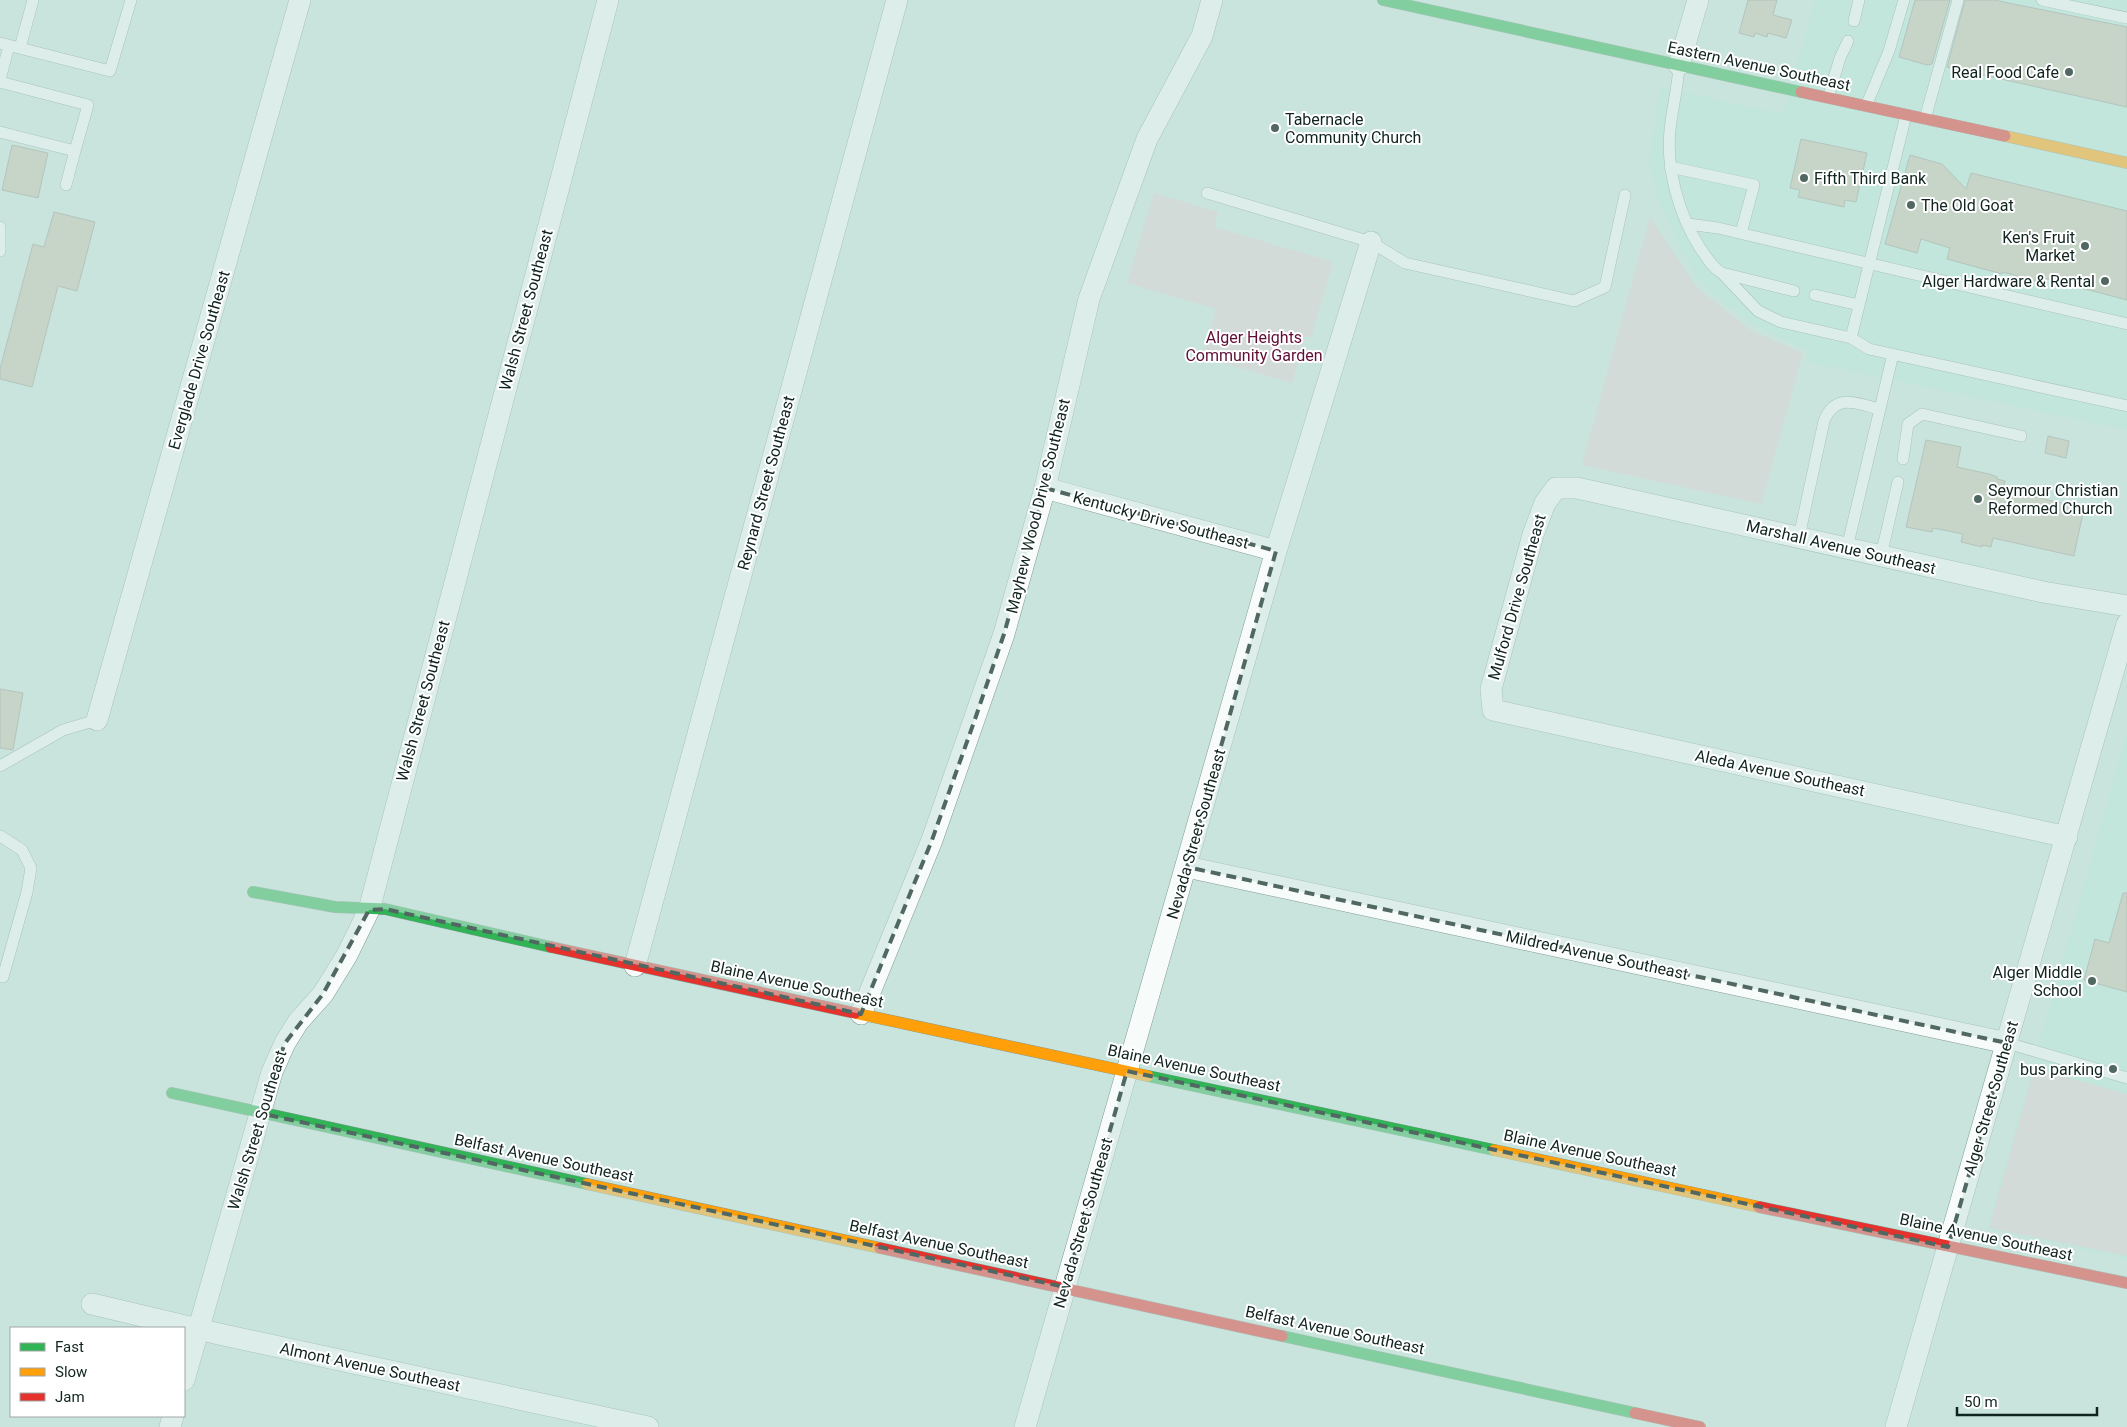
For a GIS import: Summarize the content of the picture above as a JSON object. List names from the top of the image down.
{
  "streets": {
    "street": [
      "Eastern Avenue Southeast",
      "Walsh Street Southeast",
      "Everglade Drive Southeast",
      "Reynard Street Southeast",
      "Mayhew Wood Drive Southeast",
      "Kentucky Drive Southeast",
      "Marshall Avenue Southeast",
      "Mulford Drive Southeast",
      "Aleda Avenue Southeast",
      "Nevada Street Southeast",
      "Mildred Avenue Southeast",
      "Blaine Avenue Southeast",
      "Alger Street Southeast",
      "Belfast Avenue Southeast",
      "Almont Avenue Southeast"
    ]
  },
  "crossings": [
    ["Walsh Street Southeast", "Blaine Avenue Southeast"],
    ["Walsh Street Southeast", "Belfast Avenue Southeast"],
    ["Walsh Street Southeast", "Almont Avenue Southeast"],
    ["Reynard Street Southeast", "Blaine Avenue Southeast"],
    ["Mayhew Wood Drive Southeast", "Kentucky Drive Southeast"],
    ["Mayhew Wood Drive Southeast", "Blaine Avenue Southeast"],
    ["Kentucky Drive Southeast", "Nevada Street Southeast"],
    ["Marshall Avenue Southeast", "Mulford Drive Southeast"],
    ["Mulford Drive Southeast", "Aleda Avenue Southeast"],
    ["Aleda Avenue Southeast", "Alger Street Southeast"],
    ["Nevada Street Southeast", "Mildred Avenue Southeast"],
    ["Nevada Street Southeast", "Blaine Avenue Southeast"],
    ["Nevada Street Southeast", "Belfast Avenue Southeast"],
    ["Mildred Avenue Southeast", "Alger Street Southeast"],
    ["Blaine Avenue Southeast", "Alger Street Southeast"]
  ],
  "parks": ["Alger Heights Community Garden"],
  "places": [
    "Real Food Cafe",
    "Tabernacle Community Church",
    "Fifth Third Bank",
    "The Old Goat",
    "Ken's Fruit Market",
    "Alger Hardware & Rental",
    "Seymour Christian Reformed Church",
    "Alger Middle School",
    "bus parking"
  ],
  "legend": ["Fast", "Slow", "Jam"],
  "scale_bar": "50 m"
}
